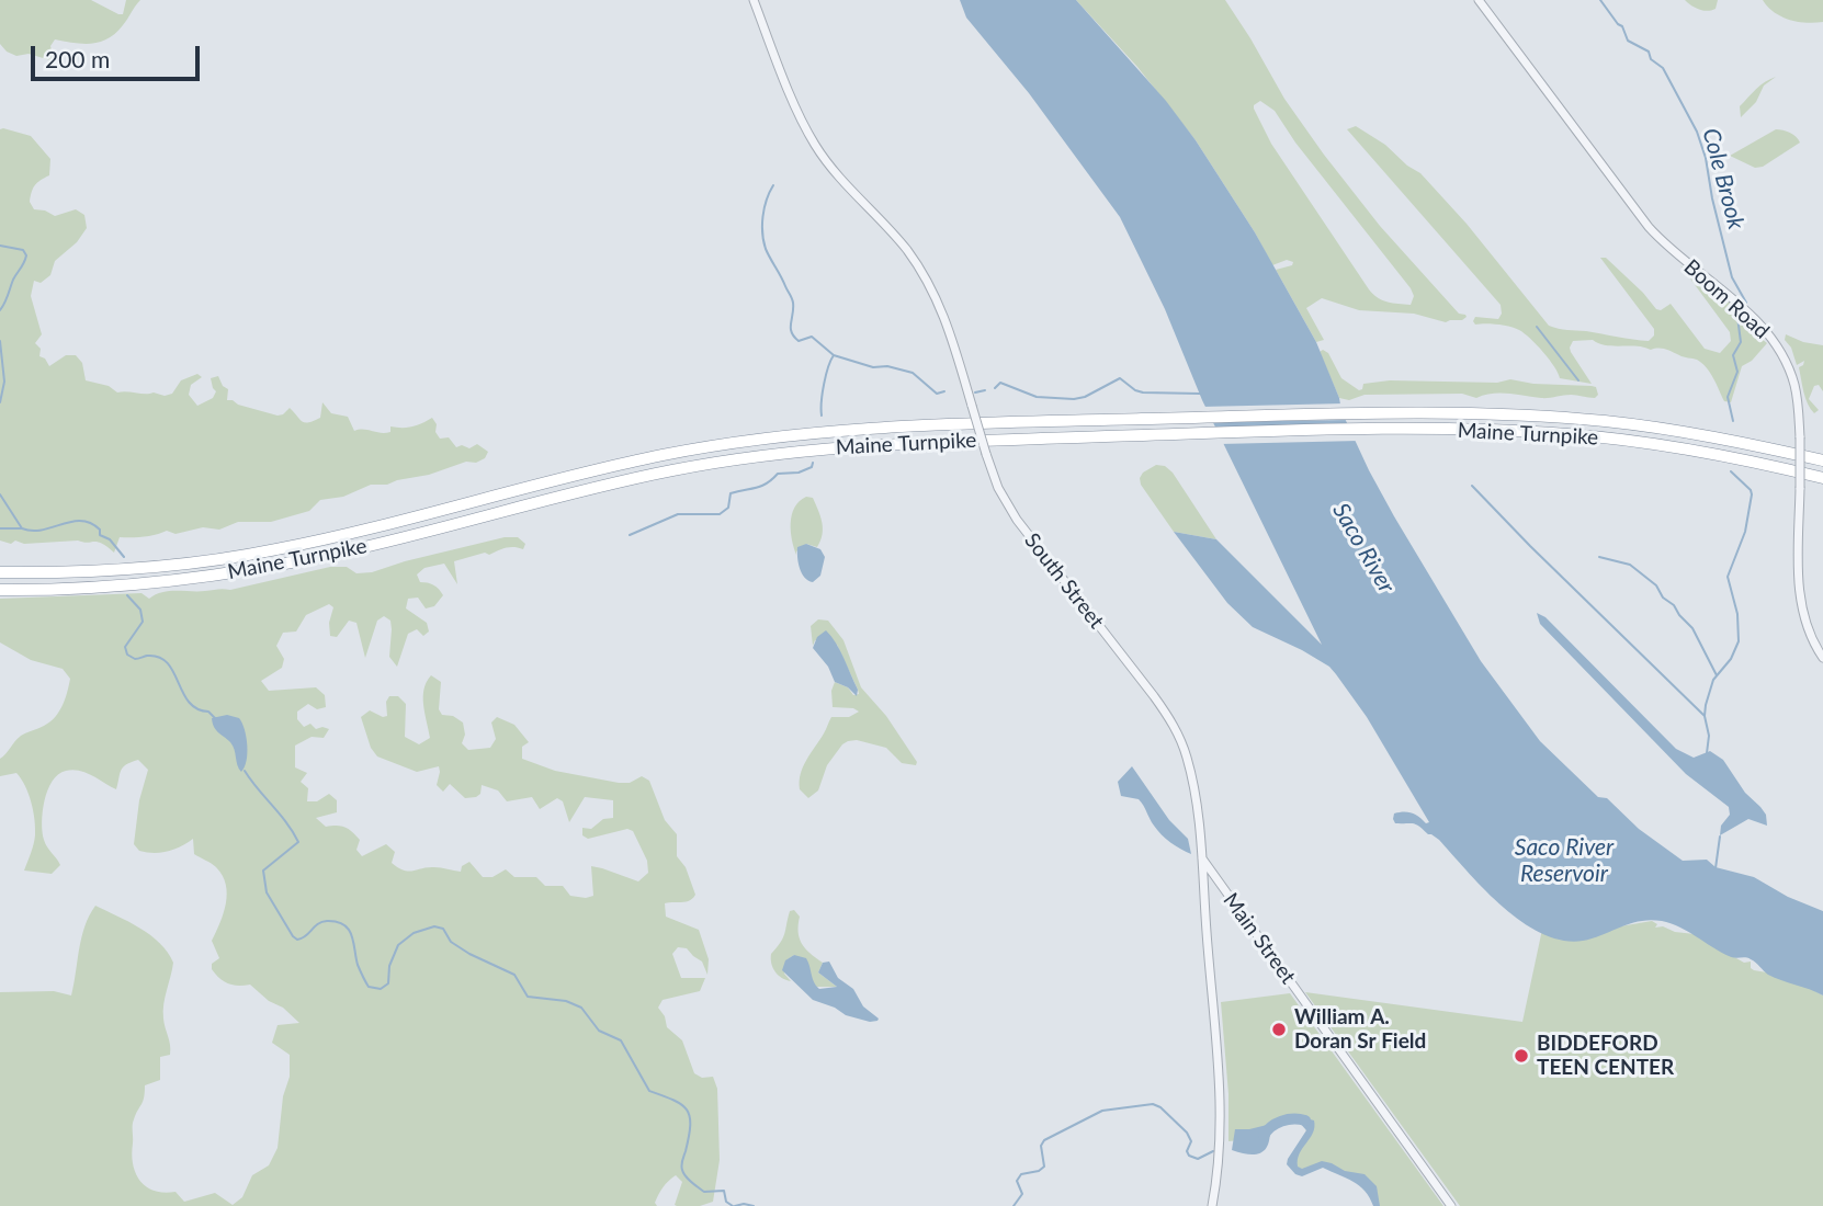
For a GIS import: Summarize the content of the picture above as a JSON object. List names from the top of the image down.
{
  "streets": {
    "highway": ["Maine Turnpike"],
    "street": ["Boom Road", "South Street", "Main Street"]
  },
  "crossings": [
    ["South Street", "Main Street"]
  ],
  "water": ["Cole Brook", "Saco River", "Saco River Reservoir"],
  "places": ["William A. Doran Sr Field", "BIDDEFORD TEEN CENTER"],
  "scale_bar": "200 m"
}
